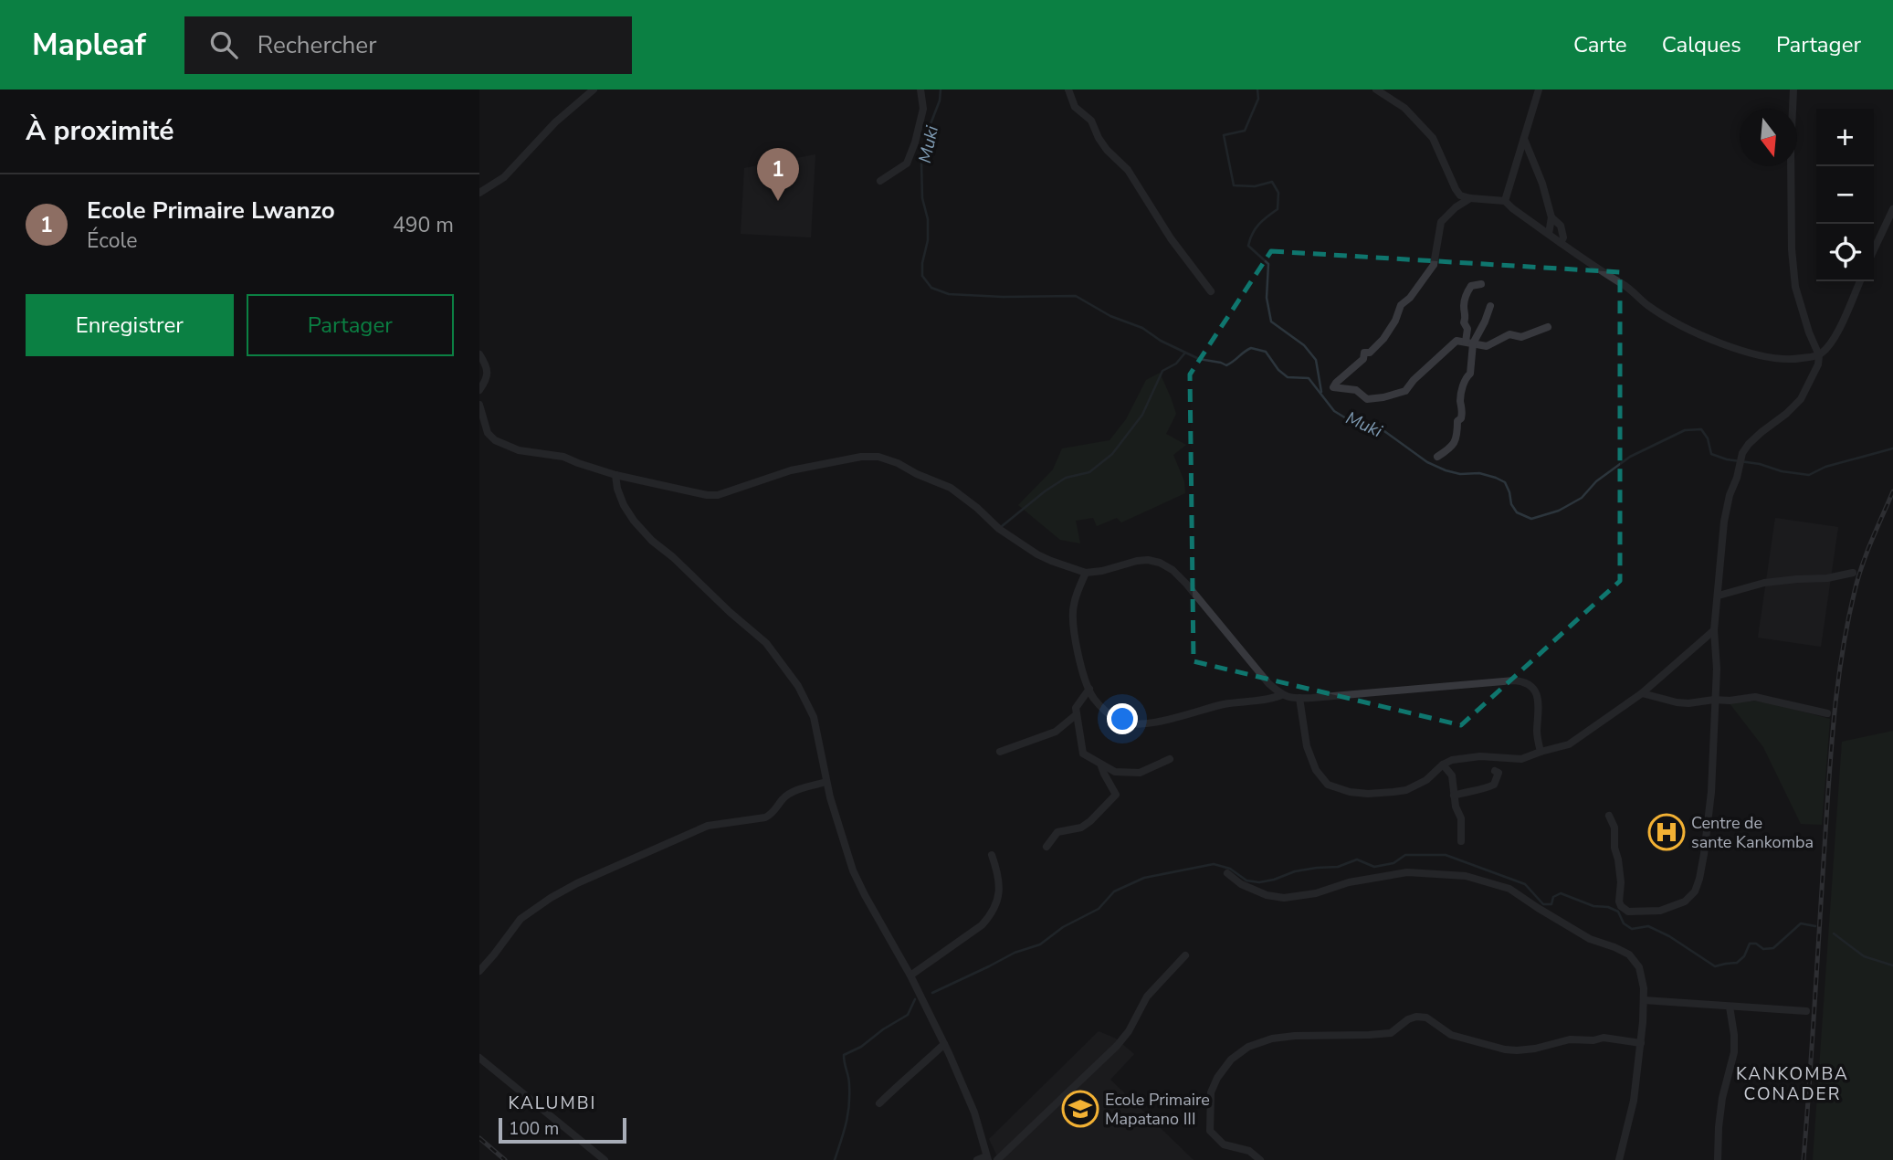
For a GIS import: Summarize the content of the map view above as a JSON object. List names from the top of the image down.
{
  "districts": ["KANKOMBA CONADER", "KALUMBI"],
  "water": ["Muki"],
  "places": {
    "hospital": ["Centre de sante Kankomba"],
    "school or university": ["Ecole Primaire Mapatano III"]
  },
  "scale_bar": "100 m",
  "north": "bottom",
  "page": {
    "header": "Mapleaf",
    "search": "Rechercher",
    "nav": ["Carte", "Calques", "Partager"],
    "heading": "À proximité",
    "map_buttons": ["+", "−"],
    "pins": "1",
    "list": [
      {
        "mark": "1",
        "name": "Ecole Primaire Lwanzo",
        "note": "École",
        "value": "490 m"
      }
    ],
    "buttons": ["Enregistrer", "Partager"],
    "scale": "100 m"
  }
}
